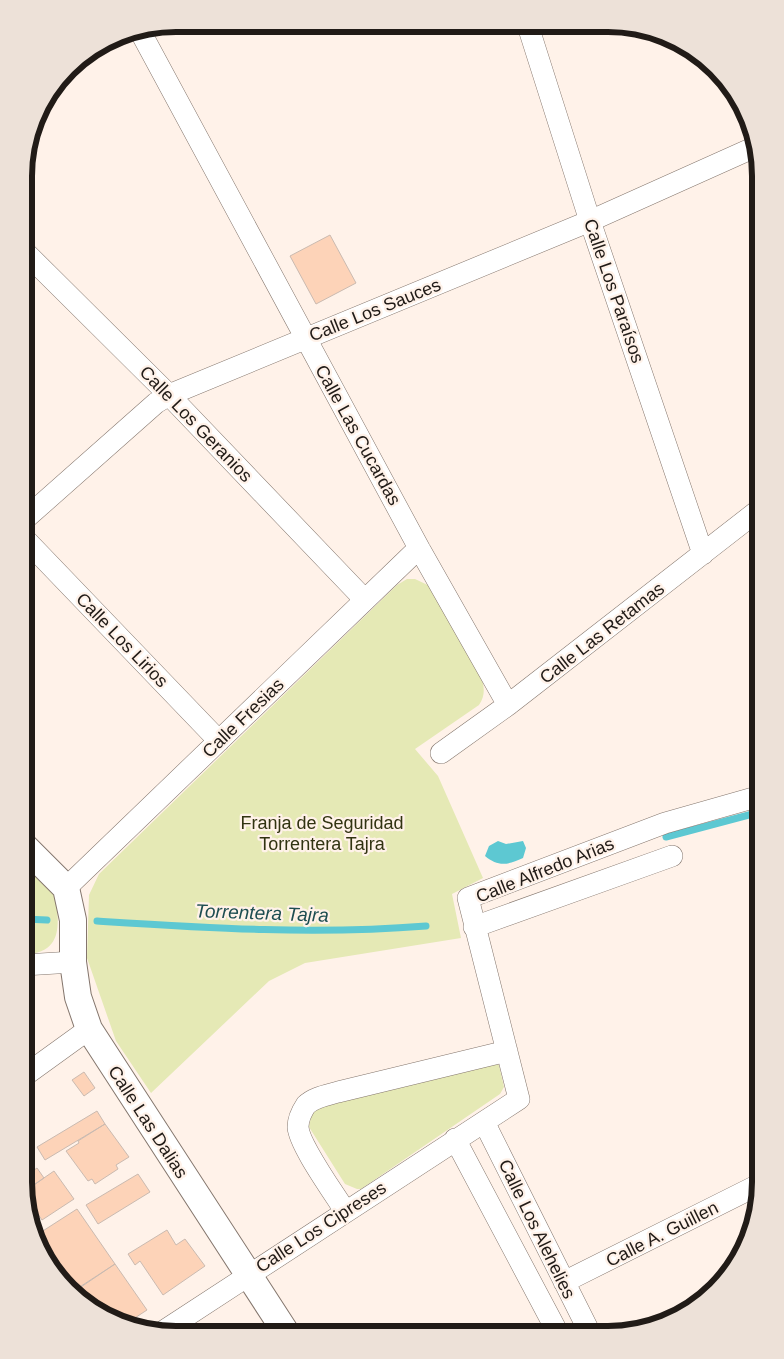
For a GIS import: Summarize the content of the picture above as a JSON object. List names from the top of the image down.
{
  "streets": {
    "street": [
      "Calle Los Paraísos",
      "Calle Los Sauces",
      "Calle Los Geranios",
      "Calle Las Cucardas",
      "Calle Las Retamas",
      "Calle Los Lirios",
      "Calle Fresias",
      "Calle Alfredo Arias",
      "Calle Las Dalias",
      "Calle Los Cipreses",
      "Calle Los Alehelies",
      "Calle A. Guillen"
    ]
  },
  "crossings": [
    ["Calle Los Paraísos", "Calle Los Sauces"],
    ["Calle Los Paraísos", "Calle Las Retamas"],
    ["Calle Los Sauces", "Calle Los Geranios"],
    ["Calle Los Sauces", "Calle Las Cucardas"],
    ["Calle Los Geranios", "Calle Fresias"],
    ["Calle Las Cucardas", "Calle Las Retamas"],
    ["Calle Las Cucardas", "Calle Fresias"],
    ["Calle Los Lirios", "Calle Fresias"],
    ["Calle Fresias", "Calle Las Dalias"],
    ["Calle Alfredo Arias", "Calle Los Cipreses"],
    ["Calle Las Dalias", "Calle Los Cipreses"],
    ["Calle Los Cipreses", "Calle Los Alehelies"],
    ["Calle Los Alehelies", "Calle A. Guillen"]
  ],
  "water": ["Torrentera Tajra"],
  "parks": ["Franja de Seguridad Torrentera Tajra"]
}
